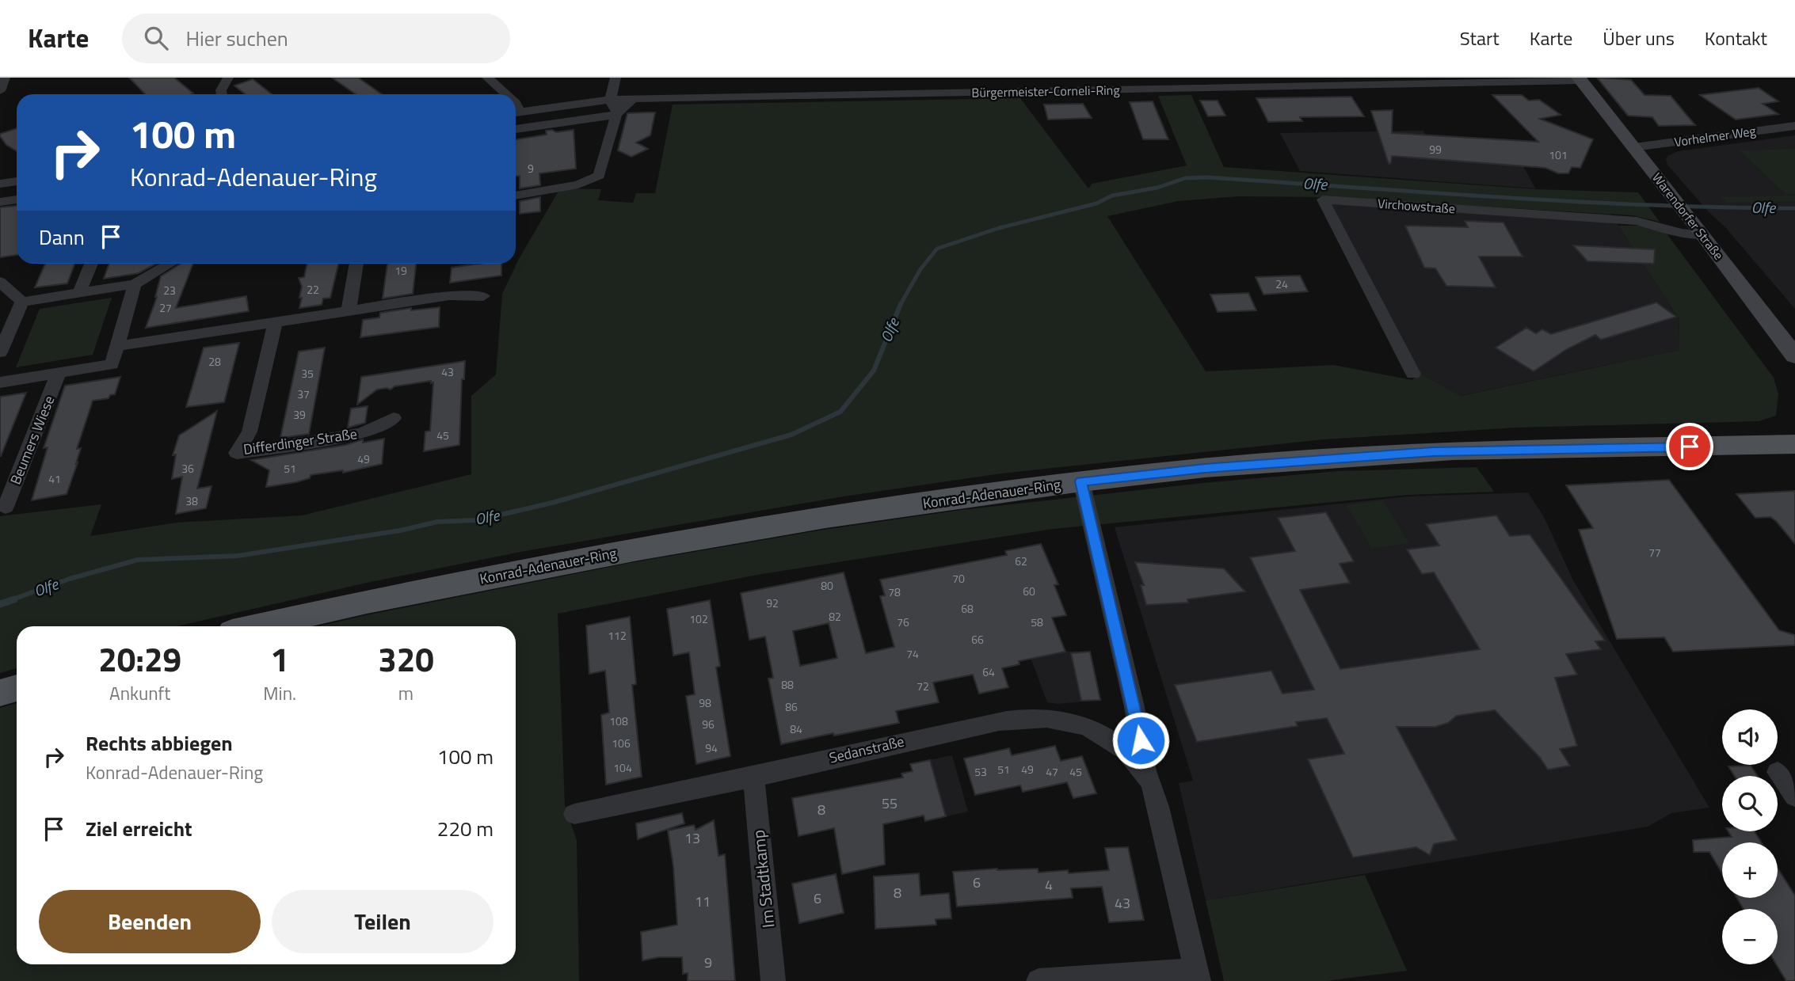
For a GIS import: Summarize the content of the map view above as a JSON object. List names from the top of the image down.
{
  "streets": {
    "main road": ["Warendorfer Straße", "Konrad-Adenauer-Ring"],
    "street": [
      "Bürgermeister-Corneli-Ring",
      "Vorhelmer Weg",
      "Virchowstraße",
      "Beumers Wiese",
      "Differdinger Straße",
      "Sedanstraße",
      "Im Stadtkamp"
    ]
  },
  "crossings": [
    ["Bürgermeister-Corneli-Ring", "Warendorfer Straße"],
    ["Vorhelmer Weg", "Warendorfer Straße"],
    ["Virchowstraße", "Warendorfer Straße"],
    ["Konrad-Adenauer-Ring", "Sedanstraße"],
    ["Sedanstraße", "Im Stadtkamp"]
  ],
  "water": ["Olfe"],
  "house_numbers": [
    "99",
    "101",
    "9",
    "19",
    "24",
    "22",
    "23",
    "27",
    "28",
    "43",
    "35",
    "37",
    "39",
    "45",
    "49",
    "36",
    "51",
    "41",
    "38",
    "77",
    "62",
    "70",
    "80",
    "60",
    "78",
    "92",
    "68",
    "82",
    "102",
    "76",
    "58",
    "112",
    "66",
    "74",
    "64",
    "88",
    "72",
    "98",
    "86",
    "108",
    "96",
    "84",
    "106",
    "94",
    "104",
    "51",
    "49",
    "53",
    "47",
    "45",
    "55",
    "8",
    "13",
    "6",
    "4",
    "8",
    "6",
    "11",
    "43",
    "9"
  ],
  "page": {
    "header": "Karte",
    "search": "Hier suchen",
    "nav": [
      "Start",
      "Karte",
      "Über uns",
      "Kontakt"
    ],
    "turn": ["100 m", "Konrad-Adenauer-Ring"],
    "then": "Dann",
    "eta": [
      "20:29",
      "Ankunft",
      "1",
      "Min.",
      "320",
      "m"
    ],
    "map_buttons": ["+", "−"],
    "list": [
      {
        "name": "Rechts abbiegen",
        "note": "Konrad-Adenauer-Ring",
        "value": "100 m"
      },
      {
        "name": "Ziel erreicht",
        "value": "220 m"
      }
    ],
    "buttons": ["Beenden", "Teilen"]
  }
}
